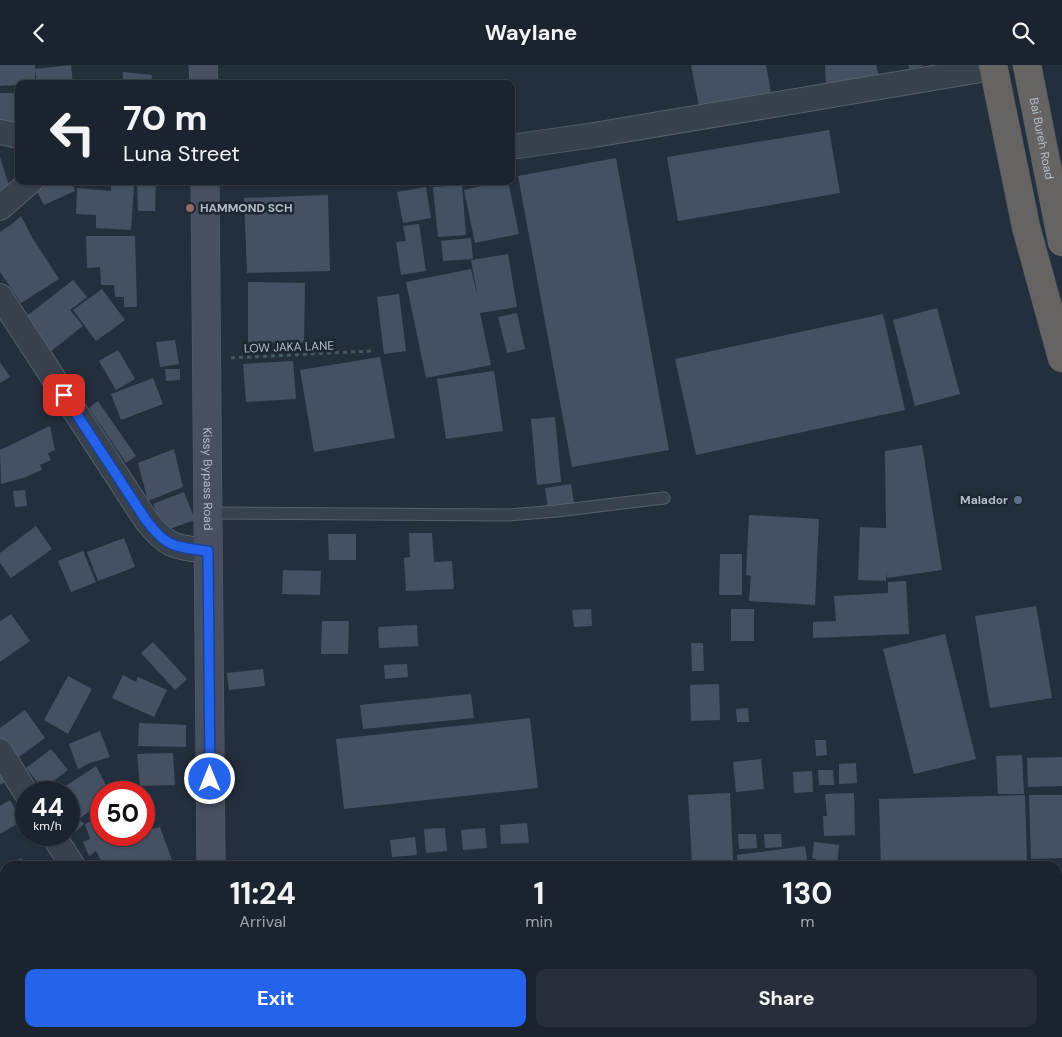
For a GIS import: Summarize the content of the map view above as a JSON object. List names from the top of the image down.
{
  "streets": {
    "highway": ["Bai Bureh Road"],
    "main road": ["Kissy Bypass Road"],
    "path": ["LOW JAKA LANE"]
  },
  "crossings": [
    ["LOW JAKA LANE", "Kissy Bypass Road"]
  ],
  "places": ["HAMMOND SCH", "Malador"],
  "page": {
    "header": "Waylane",
    "turn": ["70 m", "Luna Street"],
    "speed": "44 km/h",
    "limit": "50",
    "eta": [
      "11:24",
      "Arrival",
      "1",
      "min",
      "130",
      "m"
    ],
    "buttons": ["Exit", "Share"]
  }
}
